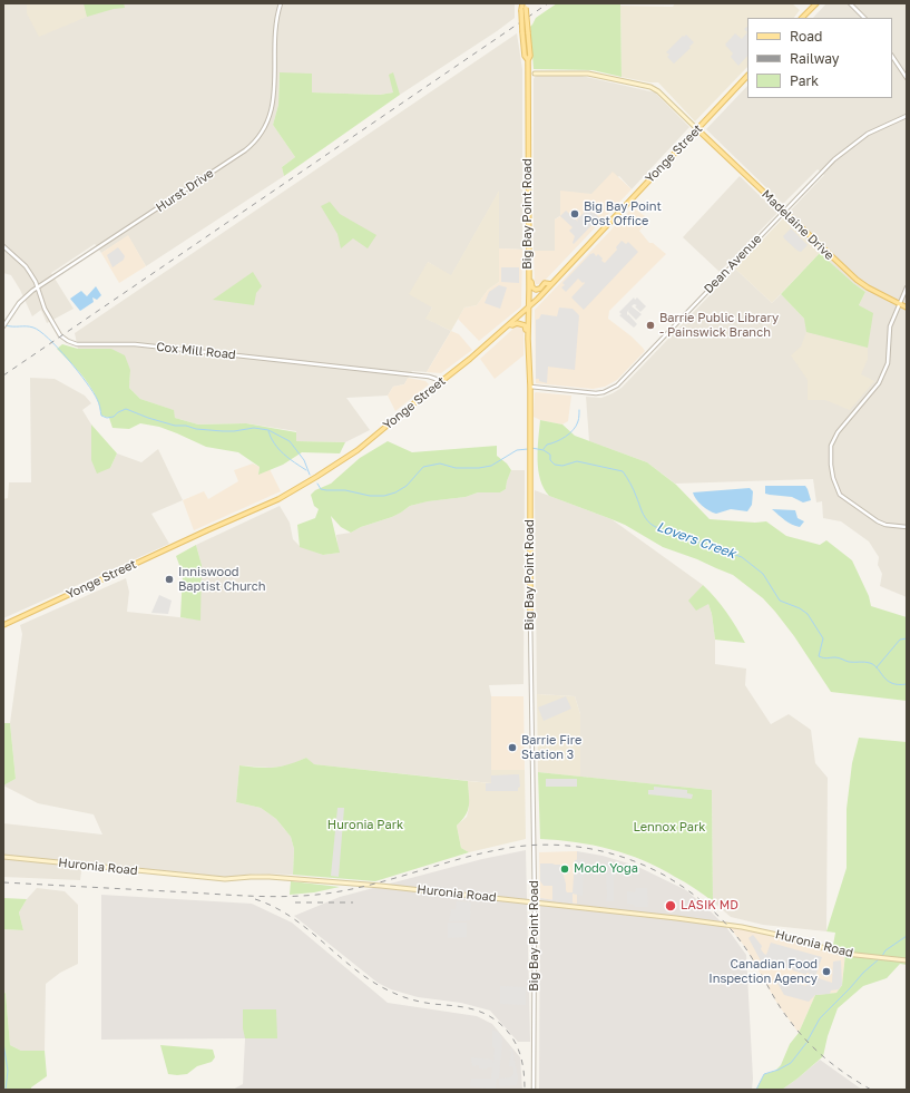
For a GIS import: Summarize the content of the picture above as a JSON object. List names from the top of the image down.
{
  "streets": {
    "main road": [
      "Yonge Street",
      "Big Bay Point Road",
      "Madelaine Drive",
      "Huronia Road"
    ],
    "street": ["Hurst Drive", "Dean Avenue", "Cox Mill Road"]
  },
  "crossings": [
    ["Yonge Street", "Big Bay Point Road"],
    ["Yonge Street", "Madelaine Drive"],
    ["Yonge Street", "Cox Mill Road"],
    ["Hurst Drive", "Cox Mill Road"],
    ["Big Bay Point Road", "Dean Avenue"],
    ["Big Bay Point Road", "Huronia Road"],
    ["Madelaine Drive", "Dean Avenue"]
  ],
  "water": ["Lovers Creek"],
  "parks": ["Huronia Park", "Lennox Park"],
  "places": [
    "Big Bay Point Post Office",
    "Barrie Public Library - Painswick Branch",
    "Inniswood Baptist Church",
    "Barrie Fire Station 3",
    "Modo Yoga",
    "LASIK MD",
    "Canadian Food Inspection Agency"
  ],
  "legend": ["Road", "Railway", "Park"]
}
